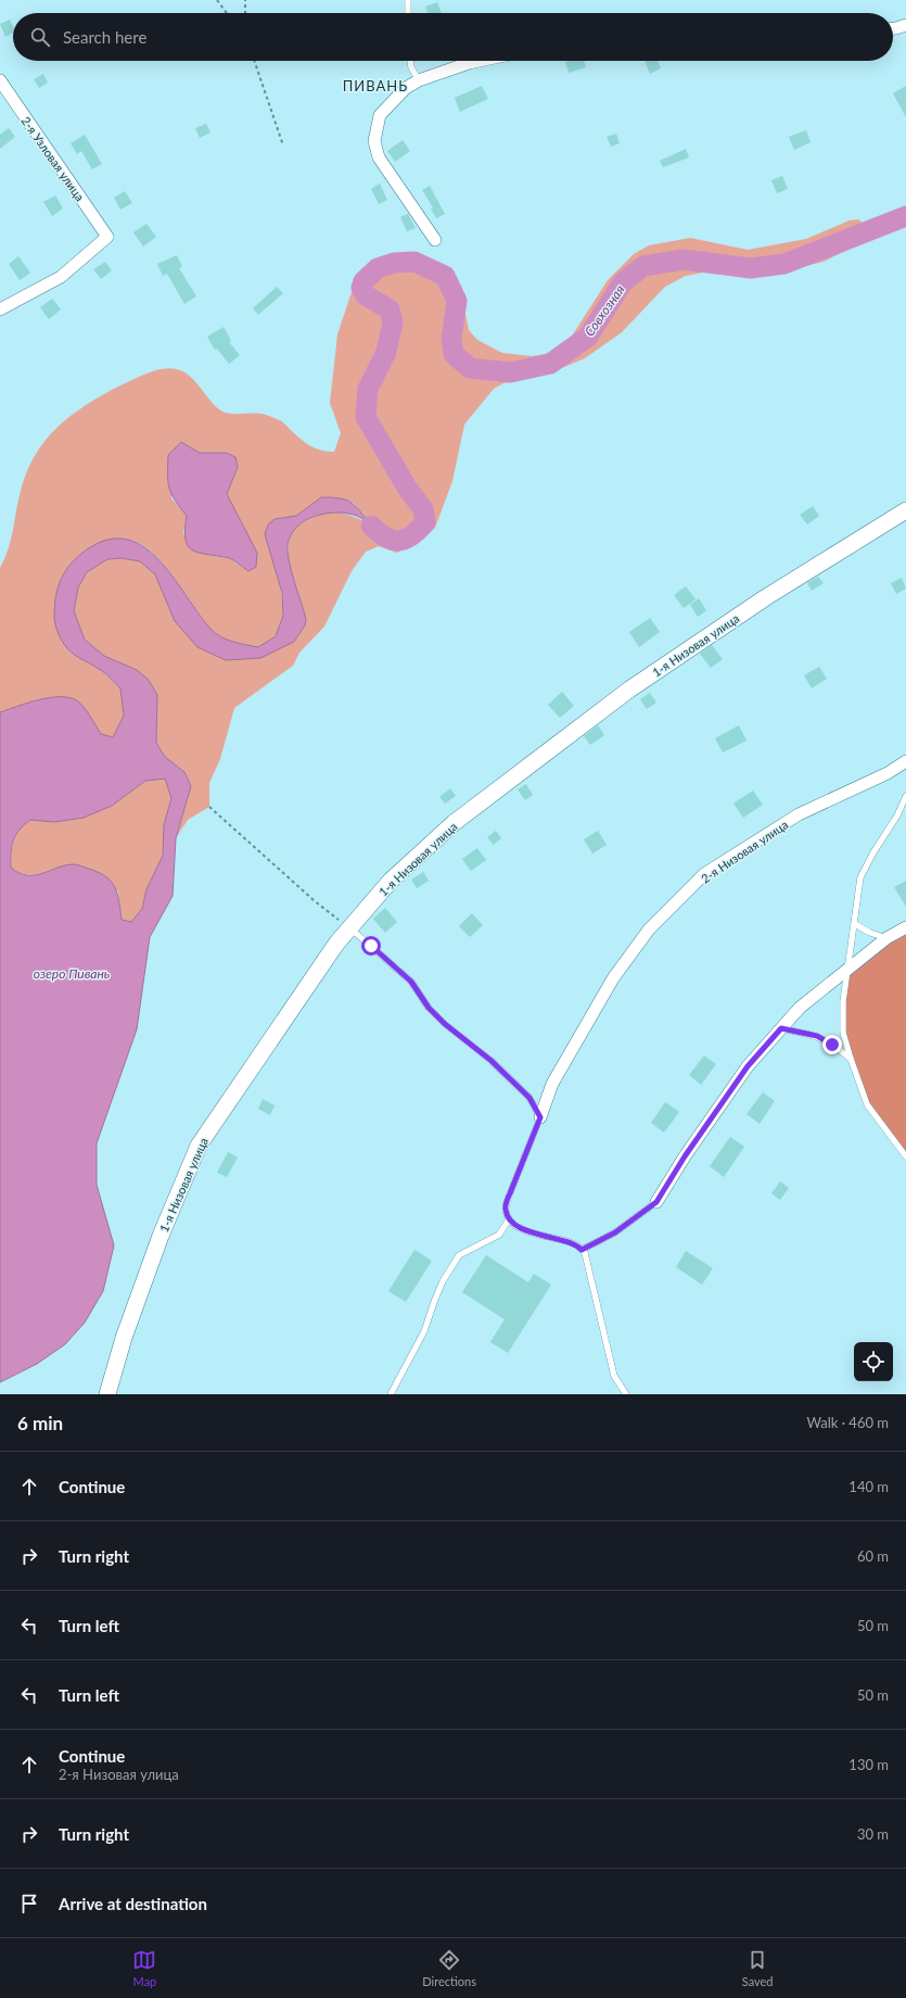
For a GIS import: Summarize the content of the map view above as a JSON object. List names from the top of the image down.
{
  "streets": {
    "street": ["2-я Узловая улица", "1-я Низовая улица", "2-я Низовая улица"]
  },
  "districts": ["ПИВАНЬ"],
  "water": ["Совхозная", "озеро Пивань"],
  "page": {
    "search": "Search here",
    "heading": ["6 min", "Walk · 460 m"],
    "list": [
      ["Continue", "140 m"],
      ["Turn right", "60 m"],
      ["Turn left", "50 m"],
      ["Turn left", "50 m"],
      ["Continue", "2-я Низовая улица", "130 m"],
      ["Turn right", "30 m"],
      "Arrive at destination"
    ],
    "nav": ["Map", "Directions", "Saved"]
  }
}
